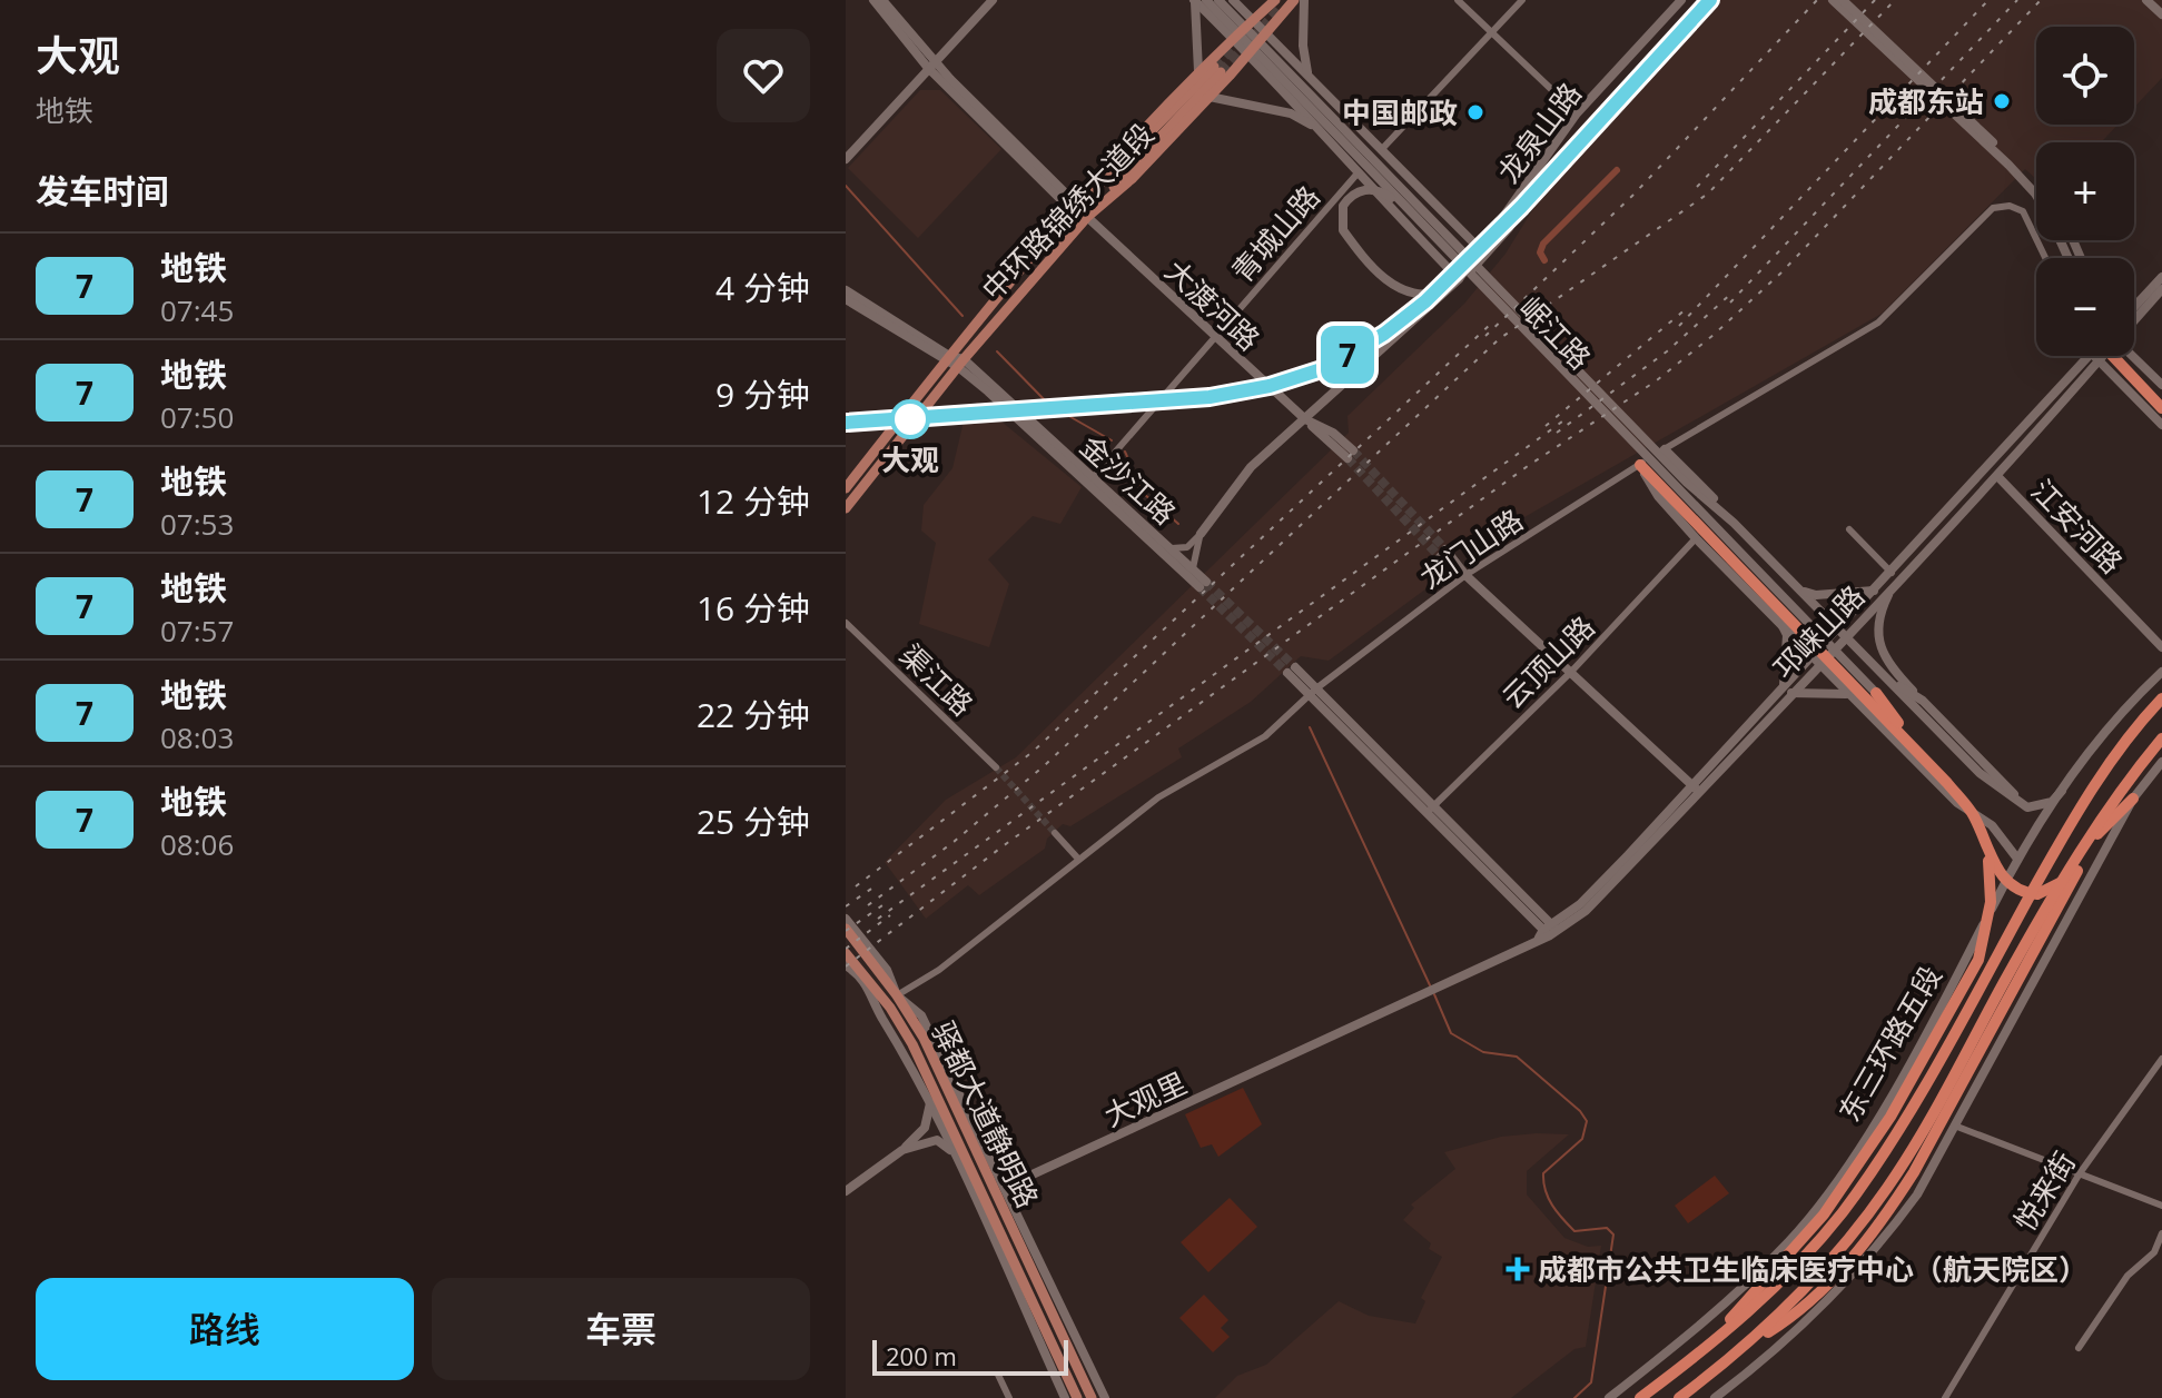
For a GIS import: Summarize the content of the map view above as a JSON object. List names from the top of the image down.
{
  "streets": {
    "highway": ["东三环路五段"],
    "main road": ["中环路锦绣大道段", "驿都大道静明路"],
    "street": [
      "龙泉山路",
      "青城山路",
      "大渡河路",
      "岷江路",
      "金沙江路",
      "江安河路",
      "龙门山路",
      "邛崃山路",
      "云顶山路",
      "渠江路",
      "大观里",
      "悦来街"
    ]
  },
  "crossings": [
    ["龙泉山路", "大渡河路"],
    ["龙泉山路", "金沙江路"],
    ["中环路锦绣大道段", "大渡河路"],
    ["中环路锦绣大道段", "金沙江路"],
    ["青城山路", "大渡河路"],
    ["青城山路", "金沙江路"],
    ["江安河路", "邛崃山路"],
    ["龙门山路", "驿都大道静明路"],
    ["邛崃山路", "大观里"]
  ],
  "places": {
    "other": ["成都东站", "中国邮政", "大观"],
    "health": ["成都市公共卫生临床医疗中心（航天院区）"]
  },
  "lines": ["metro line 7"],
  "scale_bar": "200 m",
  "page": {
    "heading": [
      ["大观", "地铁"],
      "发车时间"
    ],
    "on_map": "7",
    "map_buttons": ["+", "−"],
    "list": [
      {
        "mark": "7",
        "name": "地铁",
        "note": "07:45",
        "value": "4 分钟"
      },
      {
        "mark": "7",
        "name": "地铁",
        "note": "07:50",
        "value": "9 分钟"
      },
      {
        "mark": "7",
        "name": "地铁",
        "note": "07:53",
        "value": "12 分钟"
      },
      {
        "mark": "7",
        "name": "地铁",
        "note": "07:57",
        "value": "16 分钟"
      },
      {
        "mark": "7",
        "name": "地铁",
        "note": "08:03",
        "value": "22 分钟"
      },
      {
        "mark": "7",
        "name": "地铁",
        "note": "08:06",
        "value": "25 分钟"
      }
    ],
    "buttons": ["路线", "车票"],
    "scale": "200 m"
  }
}
